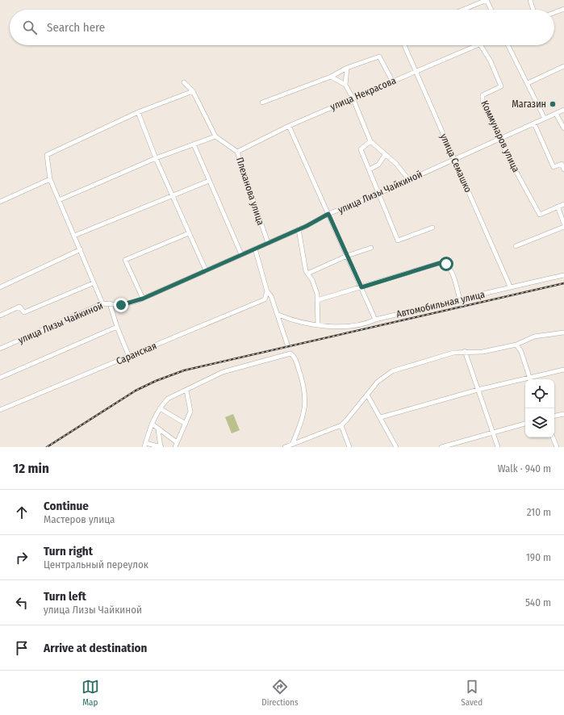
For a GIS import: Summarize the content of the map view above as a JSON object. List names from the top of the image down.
{
  "streets": {
    "street": [
      "улица Некрасова",
      "Коммунаров улица",
      "улица Семашко",
      "Плеханова улица",
      "улица Лизы Чайкиной",
      "Автомобильная улица",
      "Саранская"
    ]
  },
  "crossings": [
    ["улица Некрасова", "улица Семашко"],
    ["улица Некрасова", "Плеханова улица"],
    ["Коммунаров улица", "улица Лизы Чайкиной"],
    ["улица Семашко", "улица Лизы Чайкиной"],
    ["улица Семашко", "Автомобильная улица"],
    ["Плеханова улица", "улица Лизы Чайкиной"]
  ],
  "places": ["Магазин"],
  "page": {
    "search": "Search here",
    "heading": ["12 min", "Walk · 940 m"],
    "list": [
      ["Continue", "Мастеров улица", "210 m"],
      ["Turn right", "Центральный переулок", "190 m"],
      ["Turn left", "улица Лизы Чайкиной", "540 m"],
      "Arrive at destination"
    ],
    "nav": ["Map", "Directions", "Saved"]
  }
}
